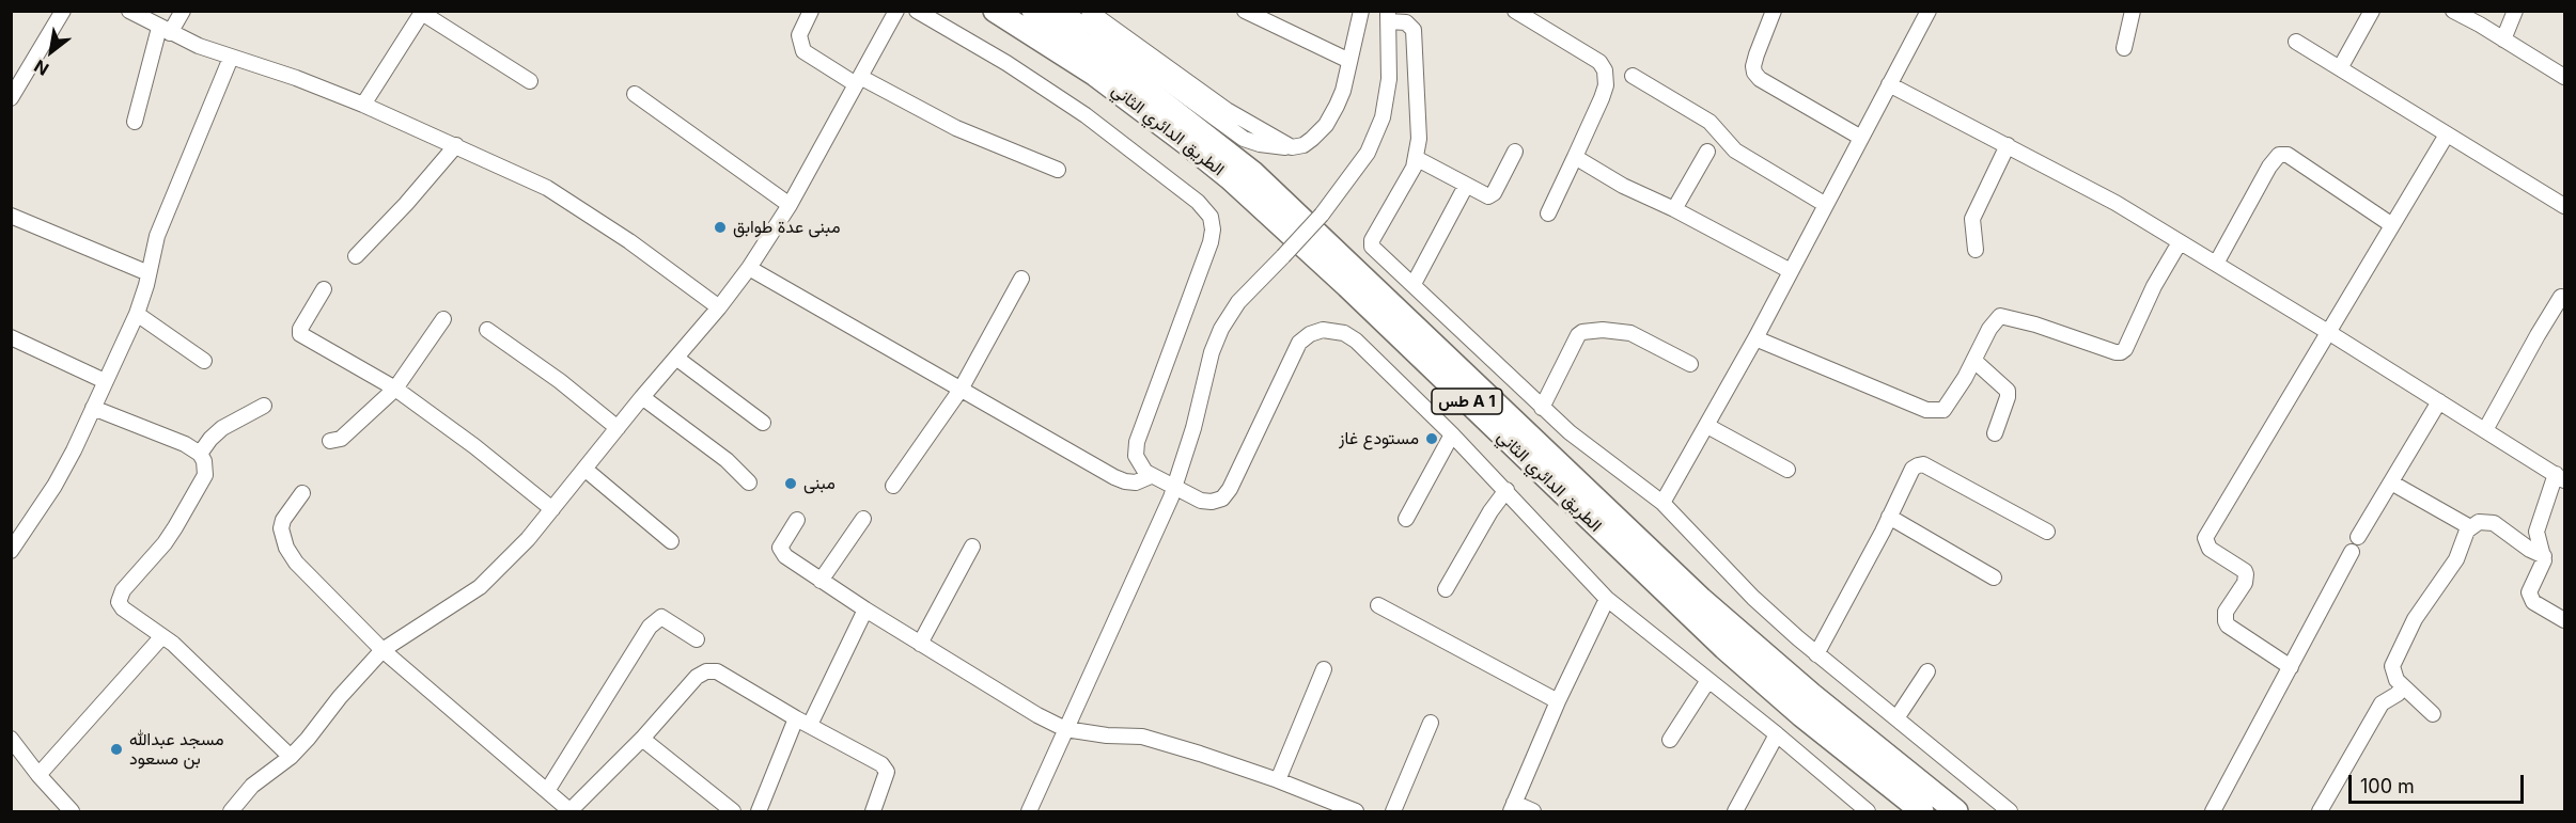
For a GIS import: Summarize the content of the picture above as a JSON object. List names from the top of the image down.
{
  "streets": {
    "highway": ["الطريق الدائري الثاني", "طس A 1"]
  },
  "places": [
    "مبنى عدة طوابق",
    "مستودع غاز",
    "مبنى",
    "مسجد عبدالله بن مسعود"
  ],
  "scale_bar": "100 m",
  "north": "bottom left"
}
